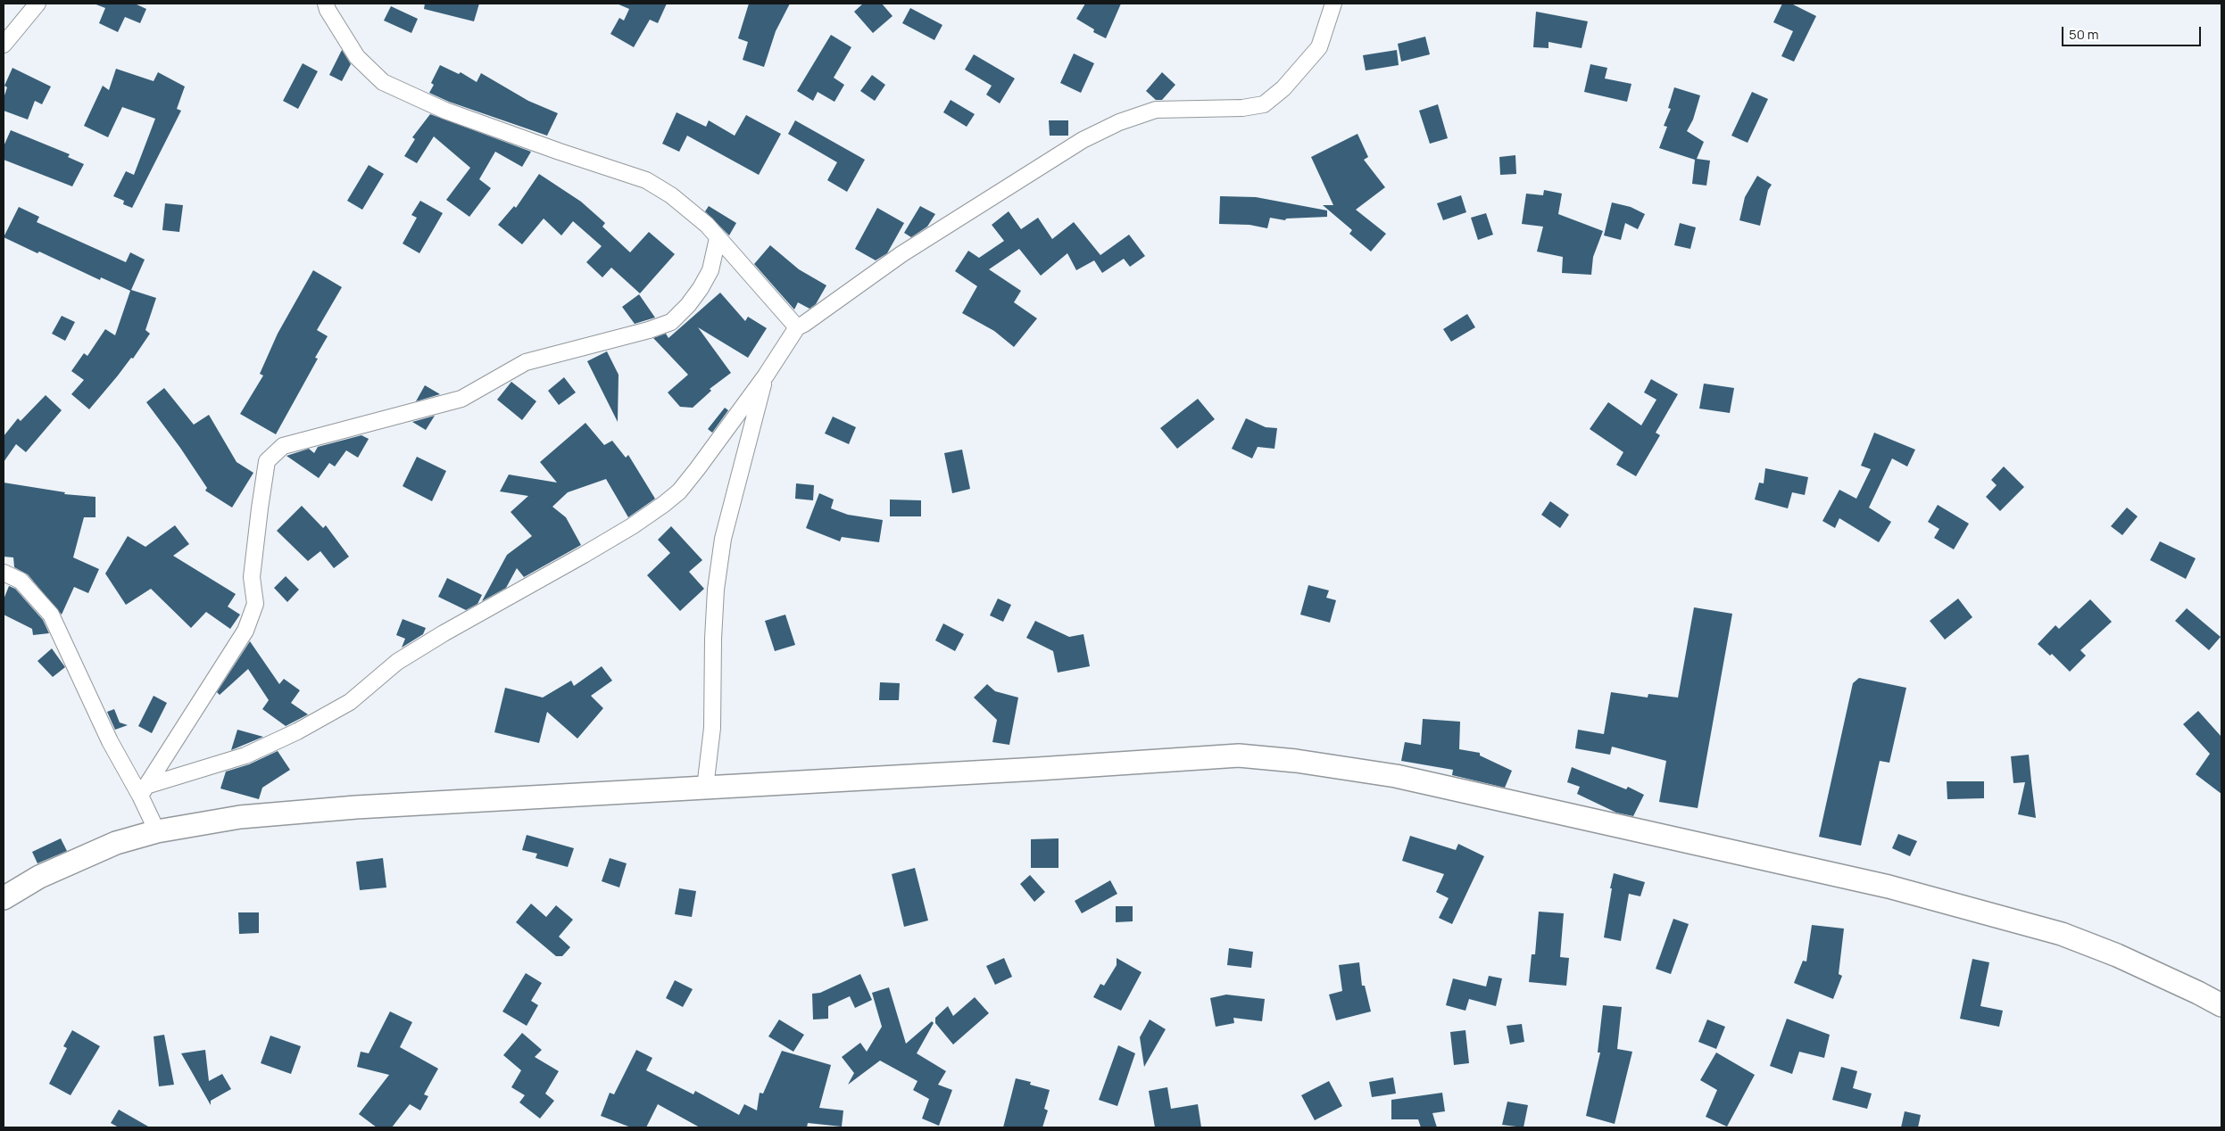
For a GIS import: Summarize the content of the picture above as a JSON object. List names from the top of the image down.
{
  "scale_bar": "50 m"
}
